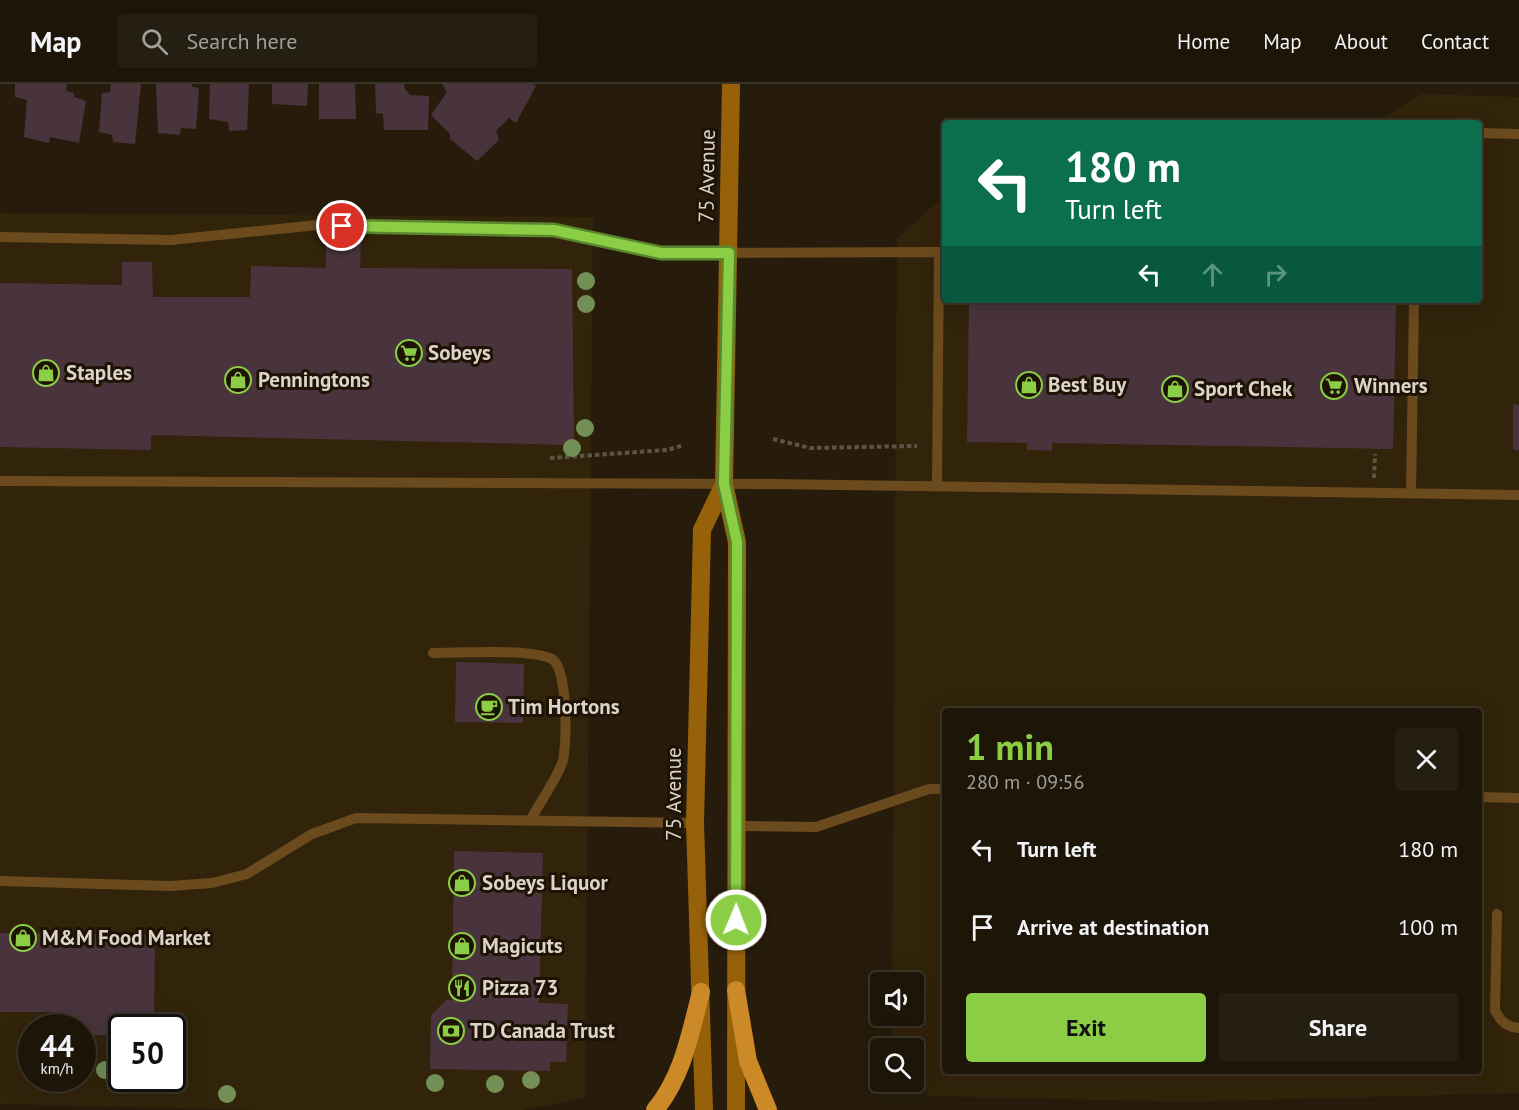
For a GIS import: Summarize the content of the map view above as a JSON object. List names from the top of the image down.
{
  "streets": {
    "main road": ["75 Avenue"]
  },
  "places": {
    "supermarket": ["Sobeys", "Winners"],
    "shop": [
      "Staples",
      "Penningtons",
      "Best Buy",
      "Sport Chek",
      "Sobeys Liquor",
      "M&M Food Market",
      "Magicuts"
    ],
    "cafe": ["Tim Hortons"],
    "restaurant": ["Pizza 73"],
    "bank": ["TD Canada Trust"]
  },
  "page": {
    "header": "Map",
    "search": "Search here",
    "nav": [
      "Home",
      "Map",
      "About",
      "Contact"
    ],
    "turn": ["180 m", "Turn left"],
    "heading": ["1 min", "280 m · 09:56"],
    "list": [
      {
        "name": "Turn left",
        "value": "180 m"
      },
      {
        "name": "Arrive at destination",
        "value": "100 m"
      }
    ],
    "buttons": ["Exit", "Share"],
    "speed": "44 km/h",
    "limit": "50"
  }
}
